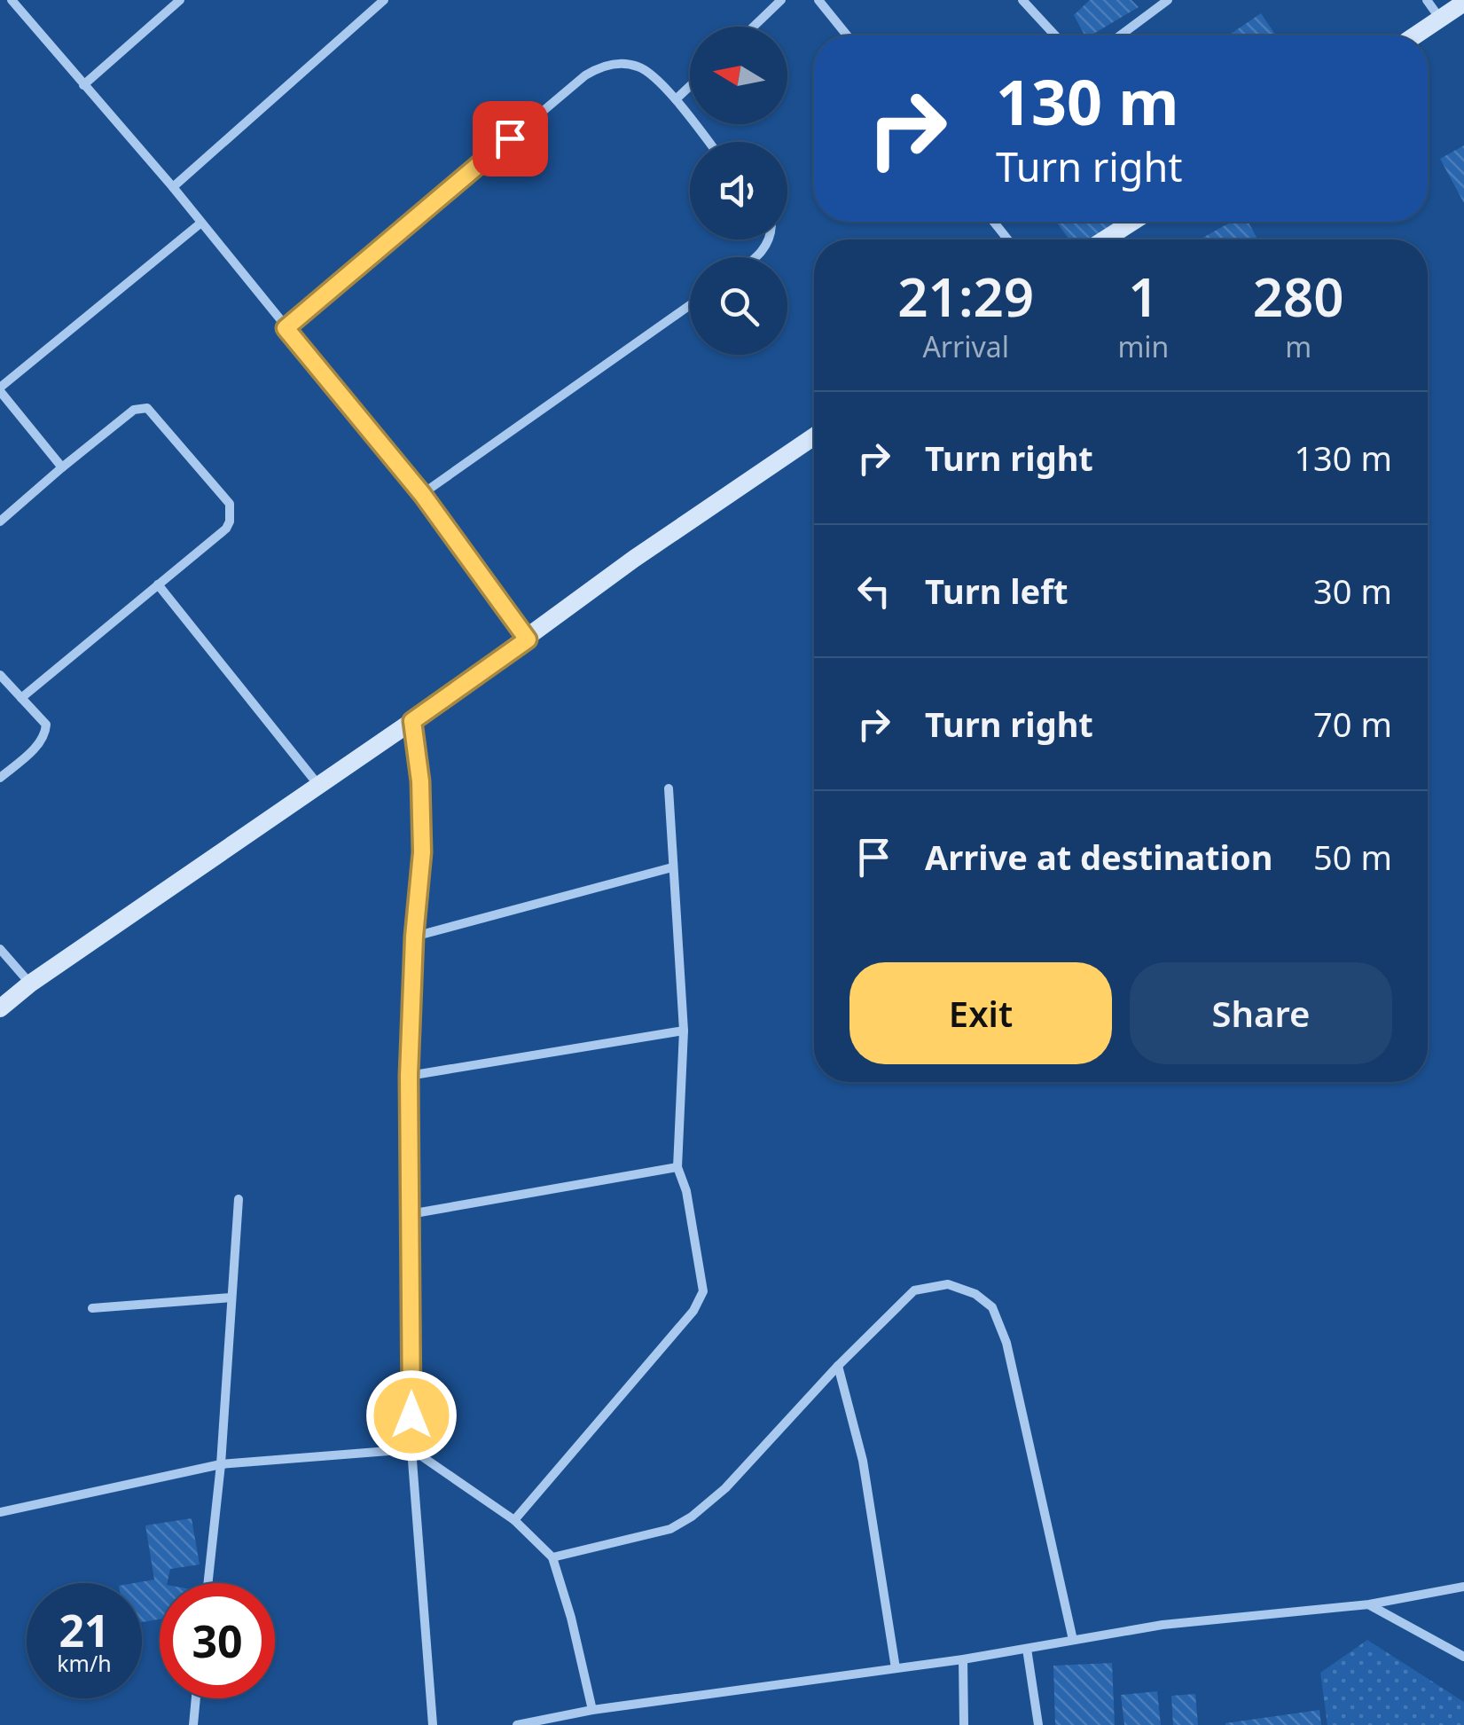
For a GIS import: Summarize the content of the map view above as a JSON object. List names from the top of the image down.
{
  "north": "left",
  "page": {
    "turn": ["130 m", "Turn right"],
    "eta": [
      "21:29",
      "Arrival",
      "1",
      "min",
      "280",
      "m"
    ],
    "list": [
      {
        "name": "Turn right",
        "value": "130 m"
      },
      {
        "name": "Turn left",
        "value": "30 m"
      },
      {
        "name": "Turn right",
        "value": "70 m"
      },
      {
        "name": "Arrive at destination",
        "value": "50 m"
      }
    ],
    "buttons": ["Exit", "Share"],
    "speed": "21 km/h",
    "limit": "30"
  }
}
